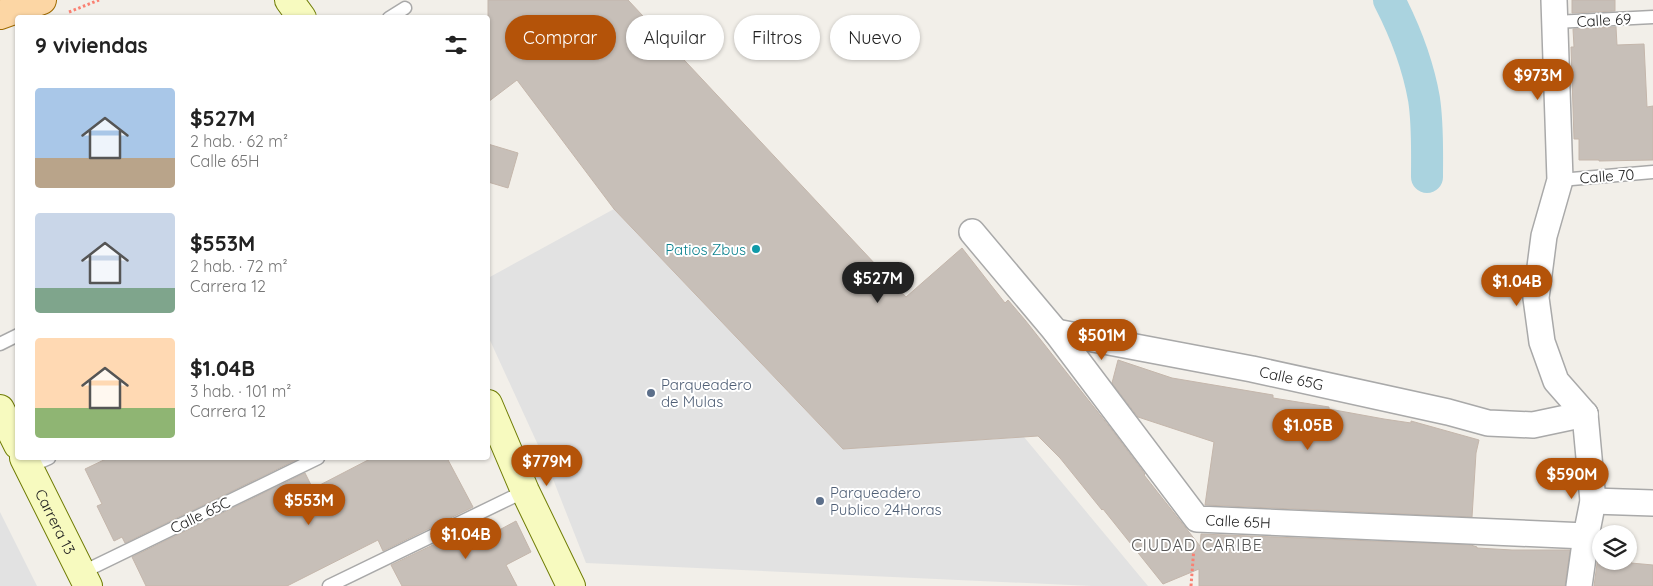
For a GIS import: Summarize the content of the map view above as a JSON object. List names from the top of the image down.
{
  "streets": {
    "main road": ["Carrera 13"],
    "street": ["Calle 65G", "Calle 65H"],
    "lane": ["Calle 69", "Calle 70", "Calle 65C"]
  },
  "crossings": [
    ["Calle 65G", "Calle 65H"],
    ["Calle 65C", "Carrera 13"]
  ],
  "districts": ["CIUDAD CARIBE"],
  "places": ["Patios Zbus", "Parqueadero de Mulas", "Parqueadero Publico 24Horas"],
  "page": {
    "chip": [
      "Comprar",
      "Alquilar",
      "Filtros",
      "Nuevo"
    ],
    "heading": "9 viviendas",
    "price": [
      "$973M",
      "$527M",
      "$1.04B",
      "$501M",
      "$1.05B",
      "$779M",
      "$590M",
      "$553M",
      "$1.04B"
    ],
    "list": [
      {
        "name": "$527M",
        "note": "2 hab. · 62 m² · Calle 65H"
      },
      {
        "name": "$553M",
        "note": "2 hab. · 72 m² · Carrera 12"
      },
      {
        "name": "$1.04B",
        "note": "3 hab. · 101 m² · Carrera 12"
      }
    ]
  }
}
